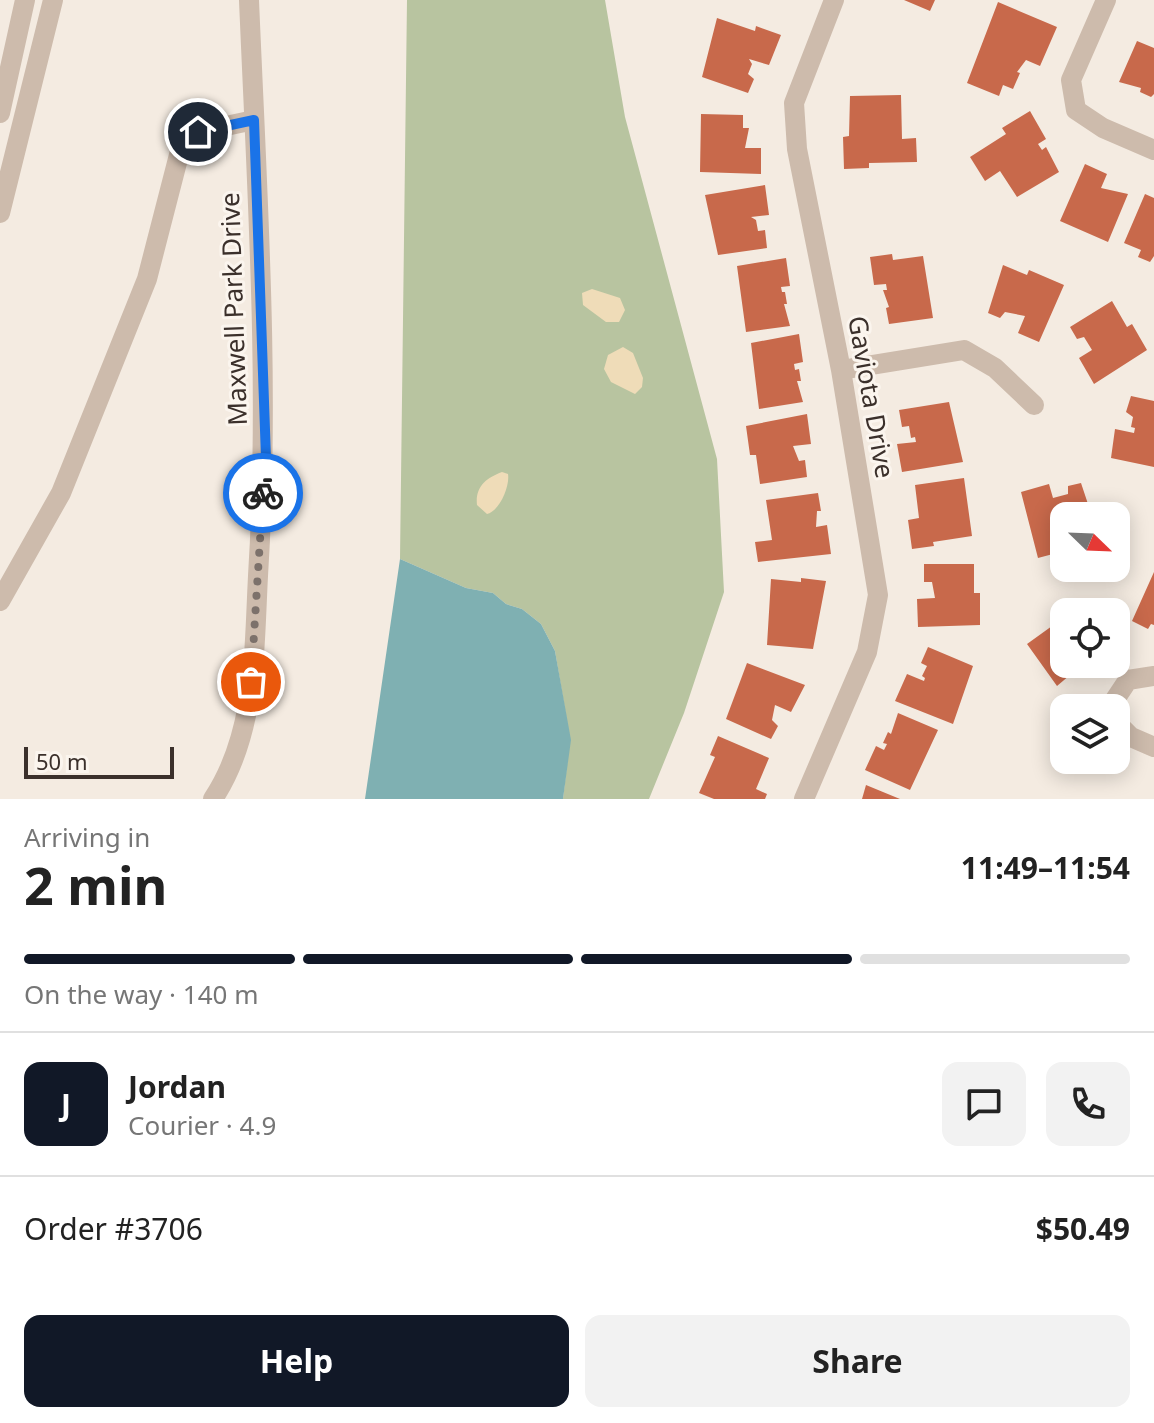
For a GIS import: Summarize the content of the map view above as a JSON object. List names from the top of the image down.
{
  "streets": {
    "street": ["Maxwell Park Drive", "Gaviota Drive"]
  },
  "scale_bar": "50 m",
  "north": "bottom right",
  "page": {
    "scale": "50 m",
    "heading": ["2 min", "Arriving in", "11:49–11:54"],
    "panel": [
      "Jordan",
      "Courier · 4.9",
      "Order #3706",
      "$50.49"
    ],
    "bar": "On the way · 140 m",
    "round": "J",
    "buttons": ["Help", "Share"]
  }
}
